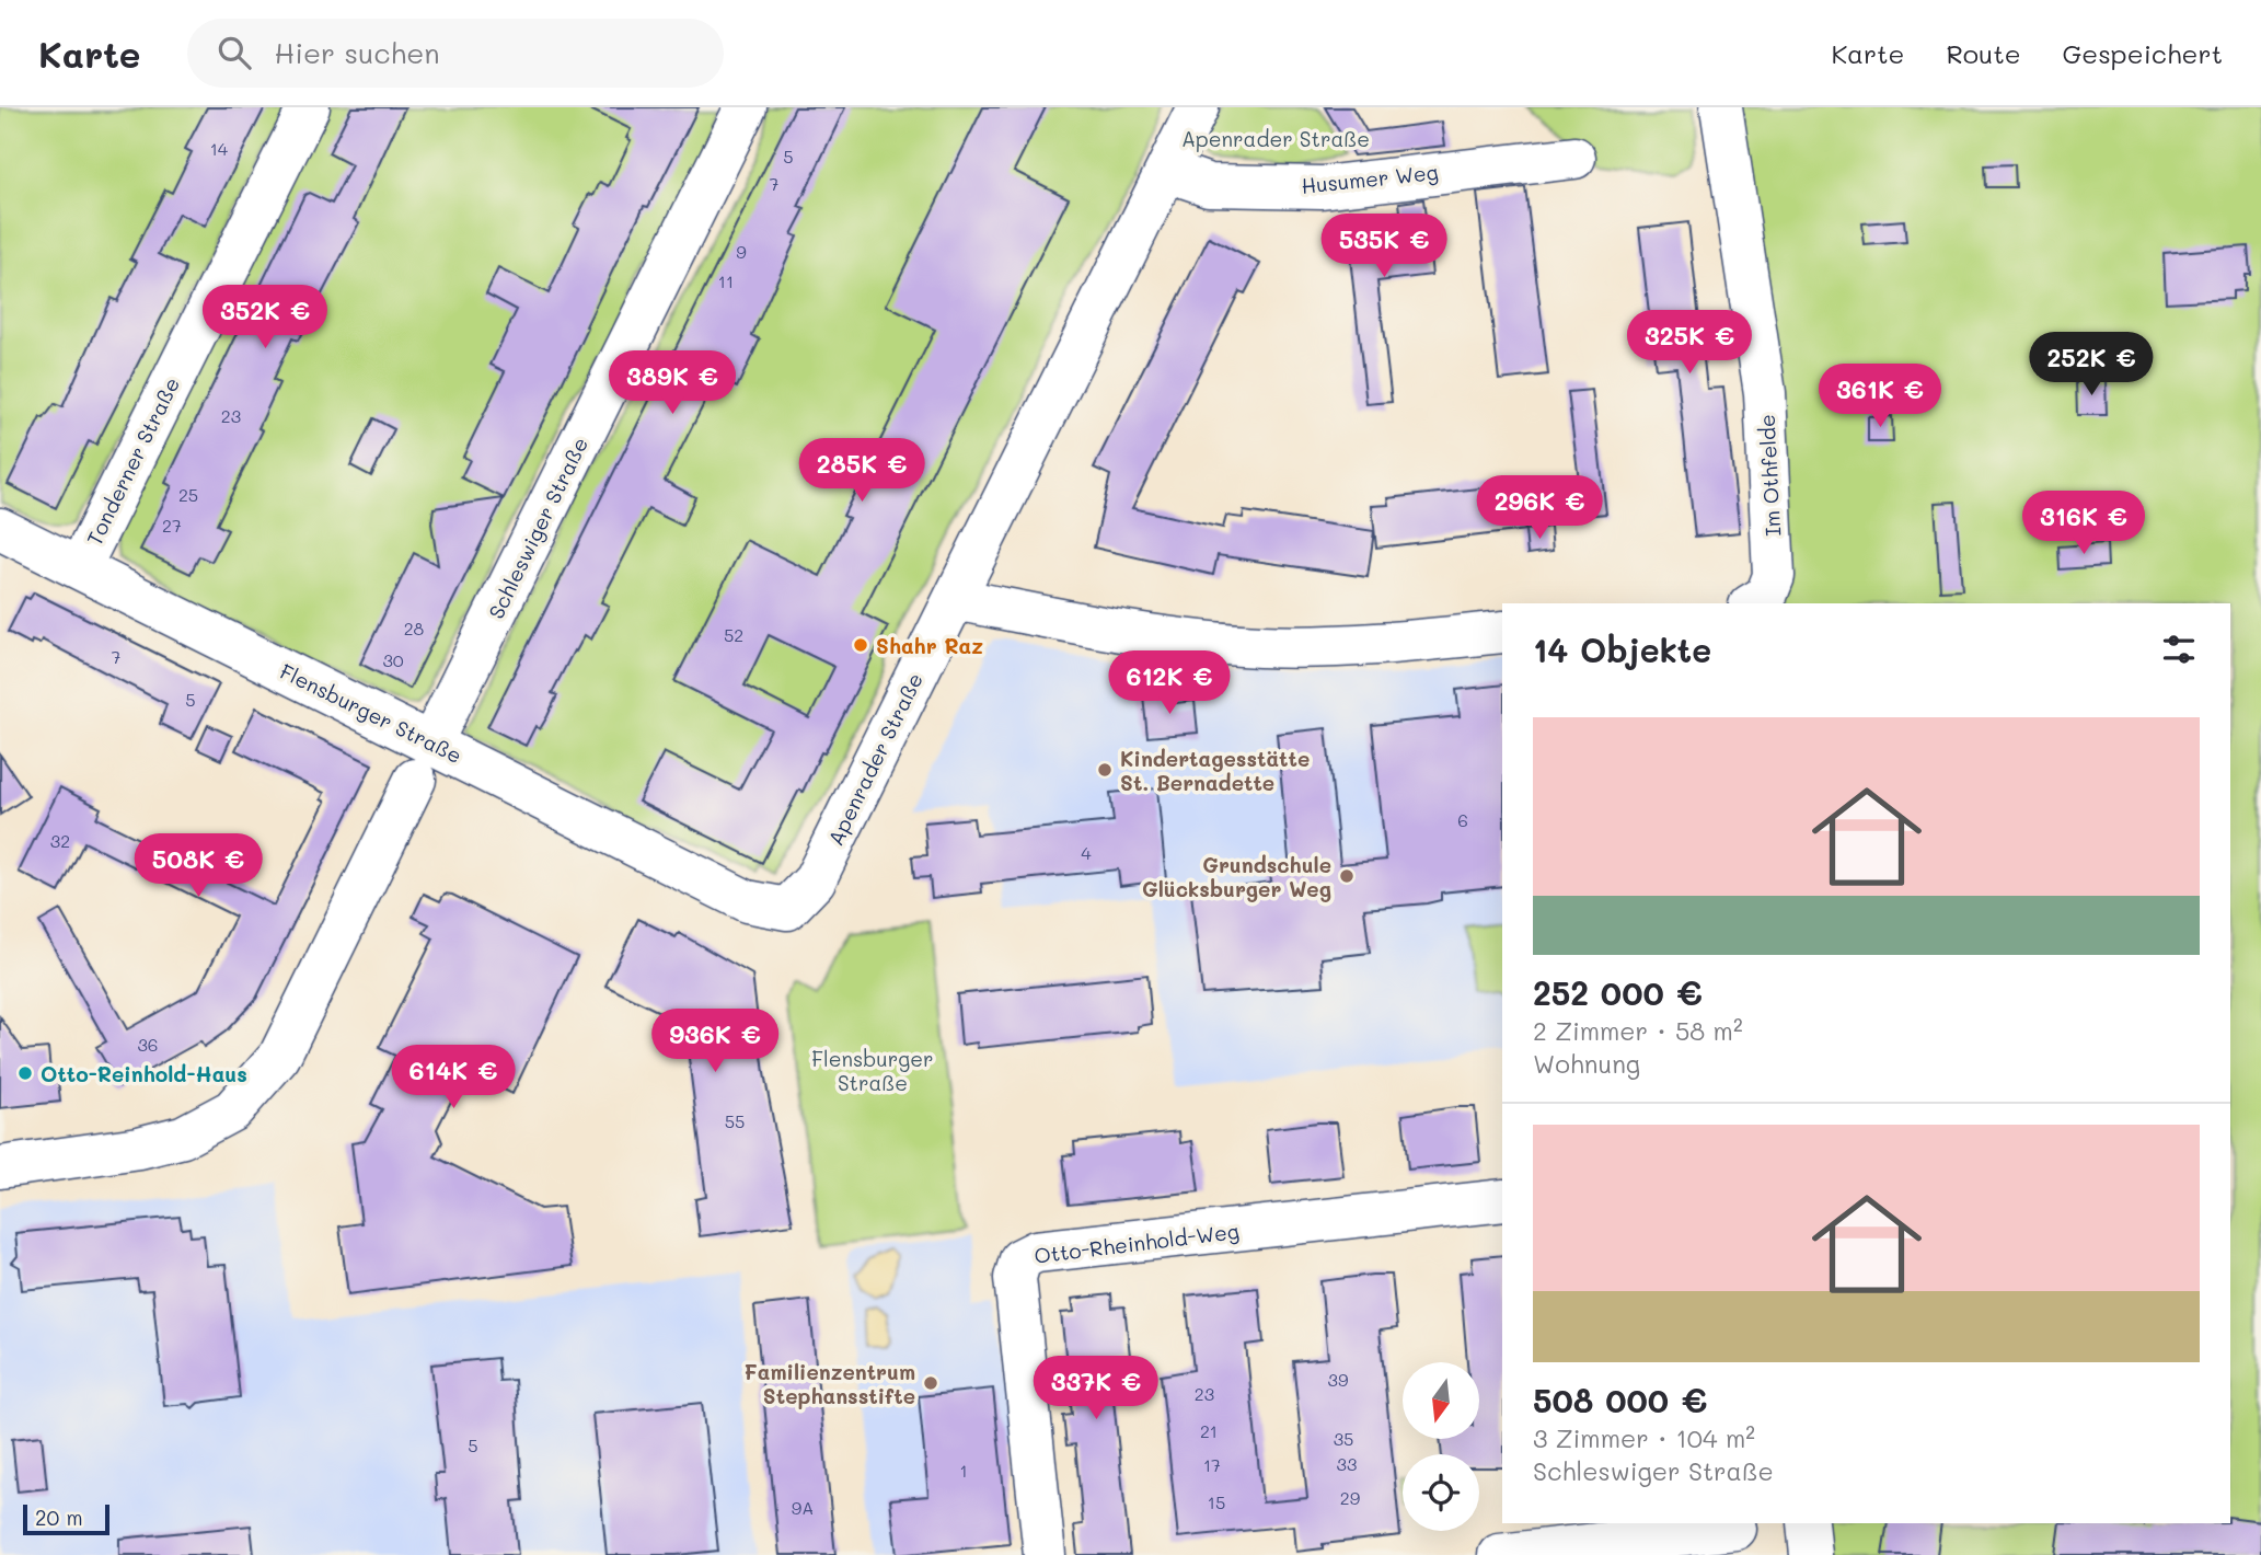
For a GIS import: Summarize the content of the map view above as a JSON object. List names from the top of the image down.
{
  "streets": {
    "street": [
      "Husumer Weg",
      "Tonderner Straße",
      "Im Othfelde",
      "Schleswiger Straße",
      "Flensburger Straße",
      "Apenrader Straße",
      "Otto-Rheinhold-Weg"
    ]
  },
  "crossings": [
    ["Husumer Weg", "Apenrader Straße"],
    ["Tonderner Straße", "Flensburger Straße"],
    ["Schleswiger Straße", "Flensburger Straße"],
    ["Flensburger Straße", "Apenrader Straße"]
  ],
  "parks": ["Apenrader Straße", "Flensburger Straße"],
  "places": [
    "Shahr Raz",
    "Kindertagesstätte St. Bernadette",
    "Grundschule Glücksburger Weg",
    "Otto-Reinhold-Haus",
    "Familienzentrum Stephansstifte"
  ],
  "house_numbers": [
    "14",
    "5",
    "7",
    "9",
    "11",
    "23",
    "25",
    "27",
    "28",
    "52",
    "7",
    "30",
    "5",
    "6",
    "32",
    "4",
    "36",
    "55",
    "39",
    "23",
    "21",
    "35",
    "5",
    "33",
    "17",
    "1",
    "29",
    "15",
    "9A"
  ],
  "scale_bar": "20 m",
  "north": "bottom",
  "page": {
    "header": "Karte",
    "search": "Hier suchen",
    "nav": ["Karte", "Route", "Gespeichert"],
    "price": [
      "535K €",
      "352K €",
      "325K €",
      "252K €",
      "389K €",
      "361K €",
      "285K €",
      "296K €",
      "316K €",
      "612K €",
      "508K €",
      "936K €",
      "614K €",
      "337K €"
    ],
    "heading": "14 Objekte",
    "list": [
      {
        "name": "252 000 €",
        "note": "2 Zimmer · 58 m² · Wohnung"
      },
      {
        "name": "508 000 €",
        "note": "3 Zimmer · 104 m² · Schleswiger Straße"
      }
    ],
    "scale": "20 m"
  }
}
